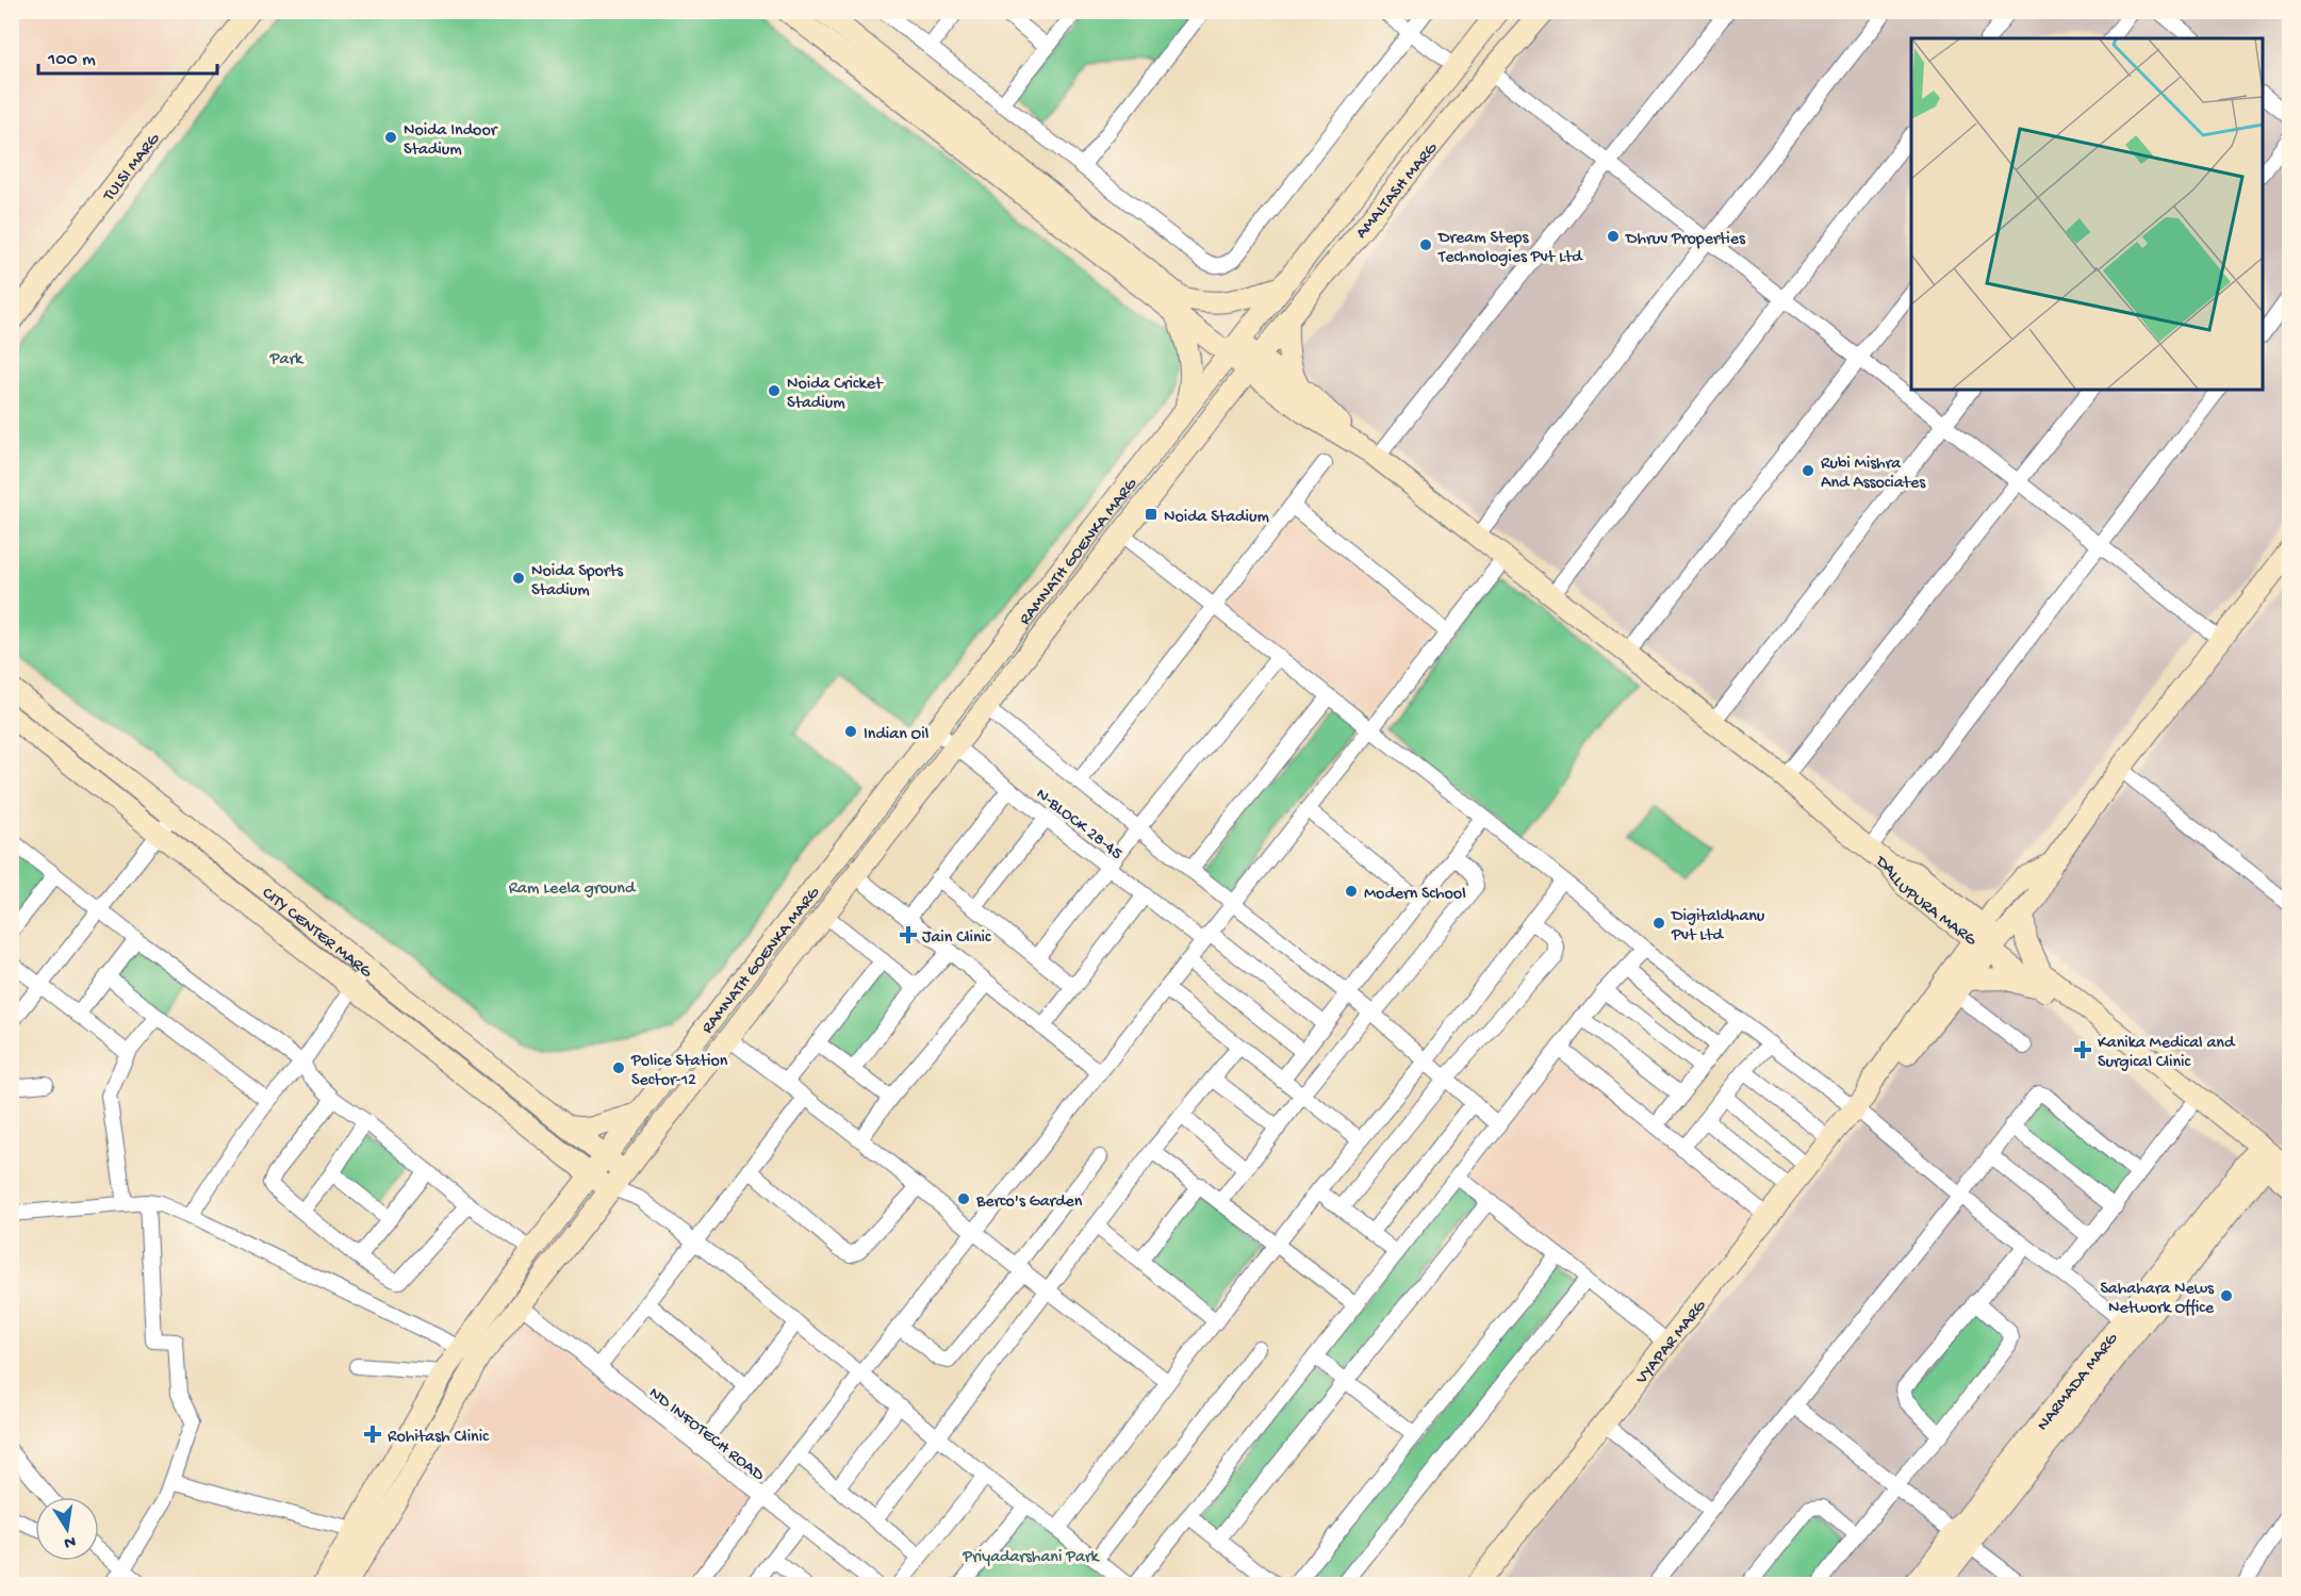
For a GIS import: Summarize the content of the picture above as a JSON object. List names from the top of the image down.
{
  "streets": {
    "street": [
      "TULSI MARG",
      "AMALTASH MARG",
      "RAMNATH GOENKA MARG",
      "N-BLOCK 28-45",
      "DALLUPURA MARG",
      "CITY CENTER MARG",
      "VYAPAR MARG",
      "NARMADA MARG",
      "ND INFOTECH ROAD"
    ]
  },
  "crossings": [
    ["AMALTASH MARG", "RAMNATH GOENKA MARG"],
    ["RAMNATH GOENKA MARG", "N-BLOCK 28-45"],
    ["RAMNATH GOENKA MARG", "CITY CENTER MARG"],
    ["RAMNATH GOENKA MARG", "ND INFOTECH ROAD"],
    ["DALLUPURA MARG", "VYAPAR MARG"]
  ],
  "parks": ["Park", "Ram Leela ground", "Priyadarshani Park"],
  "places": {
    "other": [
      "Noida Indoor Stadium",
      "Dhruv Properties",
      "Dream Steps Technologies Pvt Ltd",
      "Noida Cricket Stadium",
      "Rubi Mishra And Associates",
      "Noida Sports Stadium",
      "Indian Oil",
      "Modern School",
      "Digitaldhanu Pvt Ltd",
      "Police Station Sector-12",
      "Berco's Garden",
      "Sahahara News Network Office"
    ],
    "transit": ["Noida Stadium"],
    "health": ["Jain Clinic", "Kanika Medical and Surgical Clinic", "Rohitash Clinic"]
  },
  "scale_bar": "100 m",
  "north": "bottom"
}
